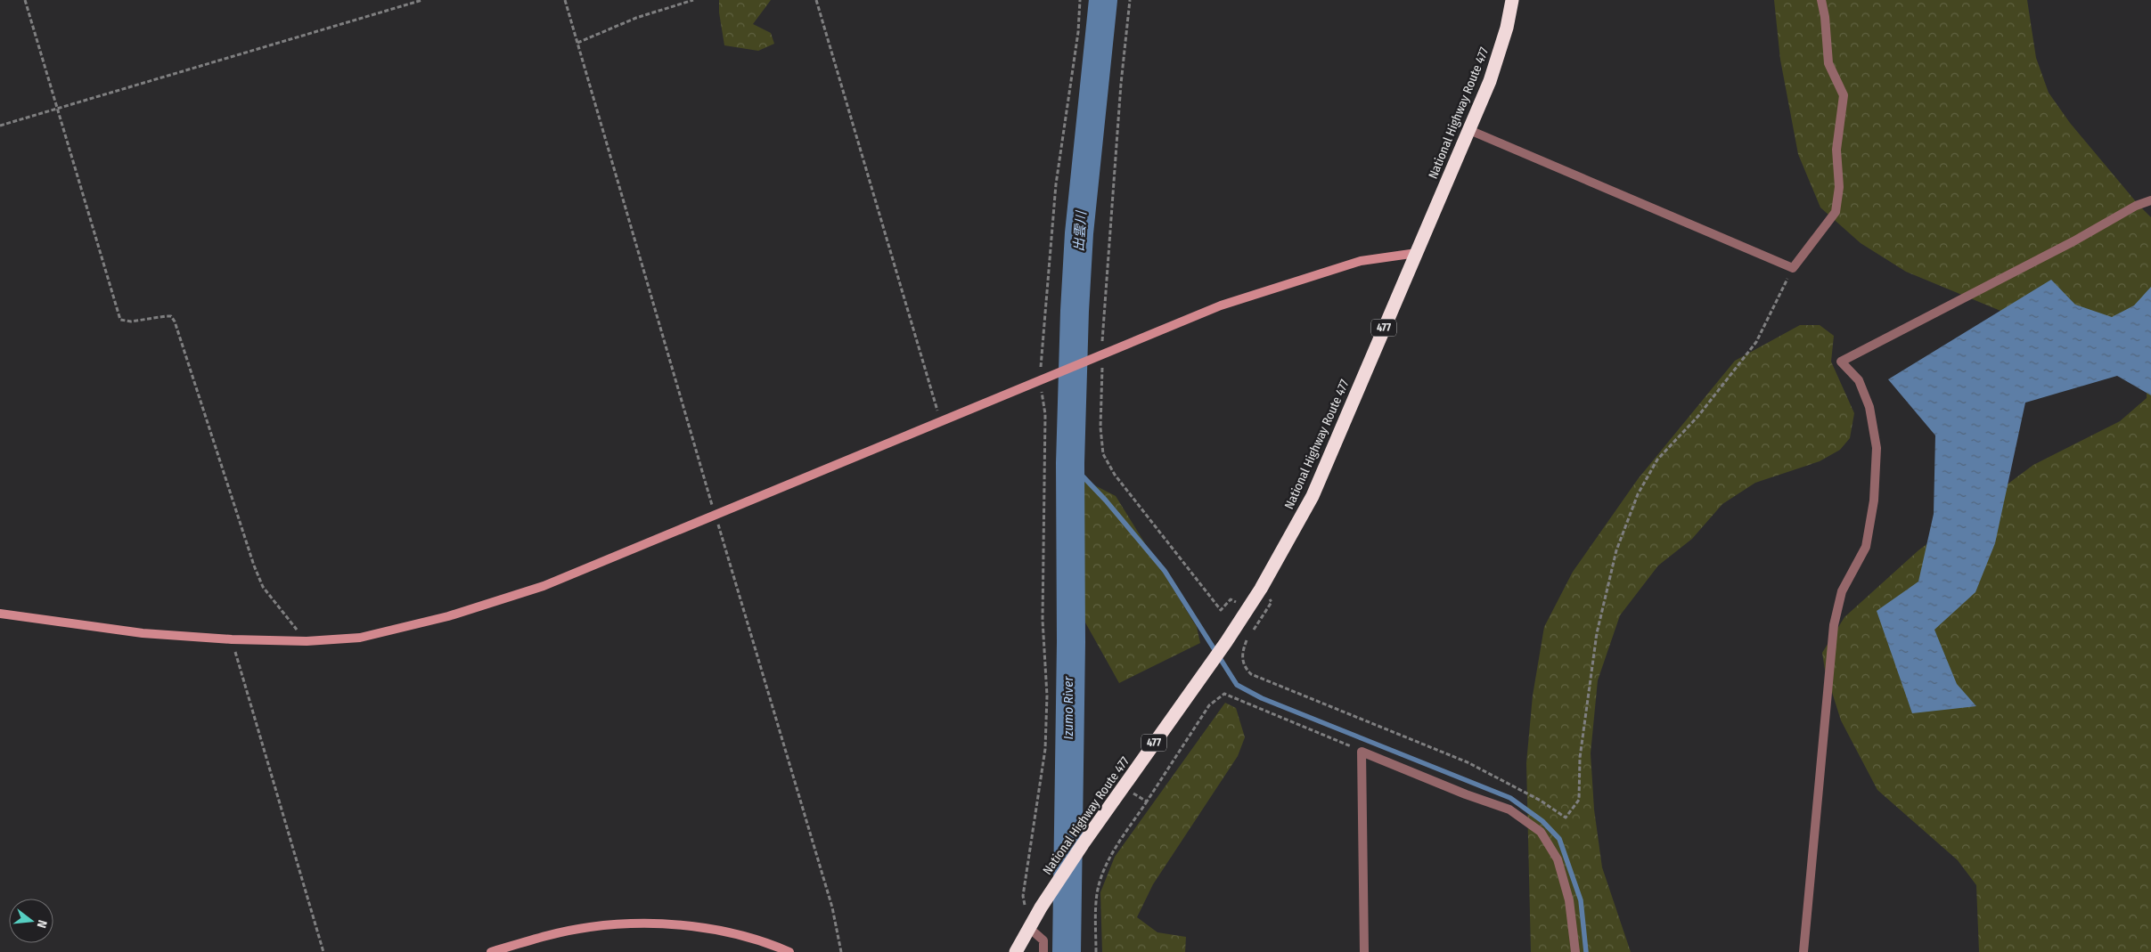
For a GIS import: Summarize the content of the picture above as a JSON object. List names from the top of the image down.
{
  "streets": {
    "highway": ["National Highway Route 477", "477"]
  },
  "water": ["出雲川", "Izumo River"],
  "north": "right"
}
